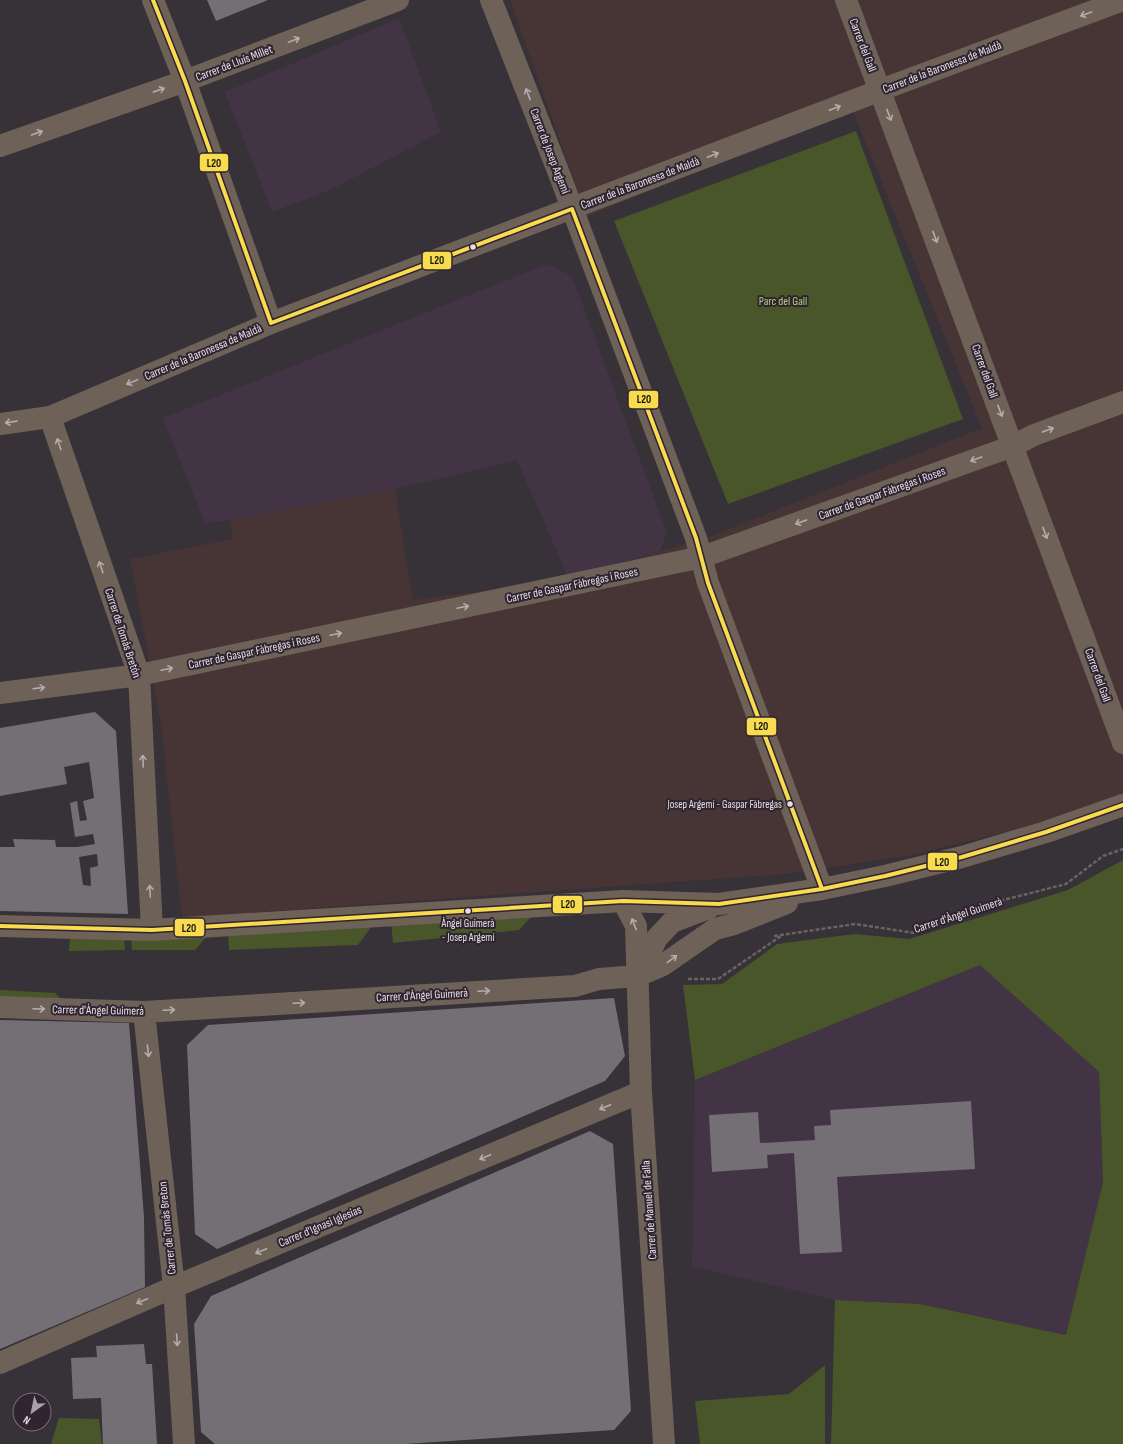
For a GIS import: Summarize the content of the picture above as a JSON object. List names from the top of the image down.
{
  "streets": {
    "street": [
      "Carrer del Gall",
      "Carrer de Lluís Millet",
      "Carrer de la Baronessa de Maldà",
      "Carrer de Josep Argemí",
      "Carrer de Gaspar Fàbregas i Roses",
      "Carrer de Tomás Bretón",
      "Carrer d'Àngel Guimerà",
      "Carrer de Manuel de Falla",
      "Carrer d'Ignasi Iglesias",
      "Carrer de Tomás Breton"
    ]
  },
  "crossings": [
    ["Carrer del Gall", "Carrer de la Baronessa de Maldà"],
    ["Carrer del Gall", "Carrer de Gaspar Fàbregas i Roses"],
    ["Carrer de la Baronessa de Maldà", "Carrer de Josep Argemí"],
    ["Carrer de la Baronessa de Maldà", "Carrer de Tomás Bretón"],
    ["Carrer de Josep Argemí", "Carrer de Gaspar Fàbregas i Roses"],
    ["Carrer de Josep Argemí", "Carrer d'Àngel Guimerà"],
    ["Carrer de Gaspar Fàbregas i Roses", "Carrer de Tomás Bretón"],
    ["Carrer de Tomás Bretón", "Carrer d'Àngel Guimerà"],
    ["Carrer d'Àngel Guimerà", "Carrer de Manuel de Falla"],
    ["Carrer d'Àngel Guimerà", "Carrer de Tomás Breton"],
    ["Carrer de Manuel de Falla", "Carrer d'Ignasi Iglesias"],
    ["Carrer d'Ignasi Iglesias", "Carrer de Tomás Breton"]
  ],
  "one_way": [
    "Carrer del Gall",
    "Carrer de Lluís Millet",
    "Carrer de Tomás Bretón",
    "Carrer d'Ignasi Iglesias",
    "Carrer de Tomás Breton"
  ],
  "parks": ["Parc del Gall"],
  "places": ["Josep Argemí - Gaspar Fàbregas", "Àngel Guimerà - Josep Argemí"],
  "lines": ["transit line L20"],
  "north": "bottom left"
}
